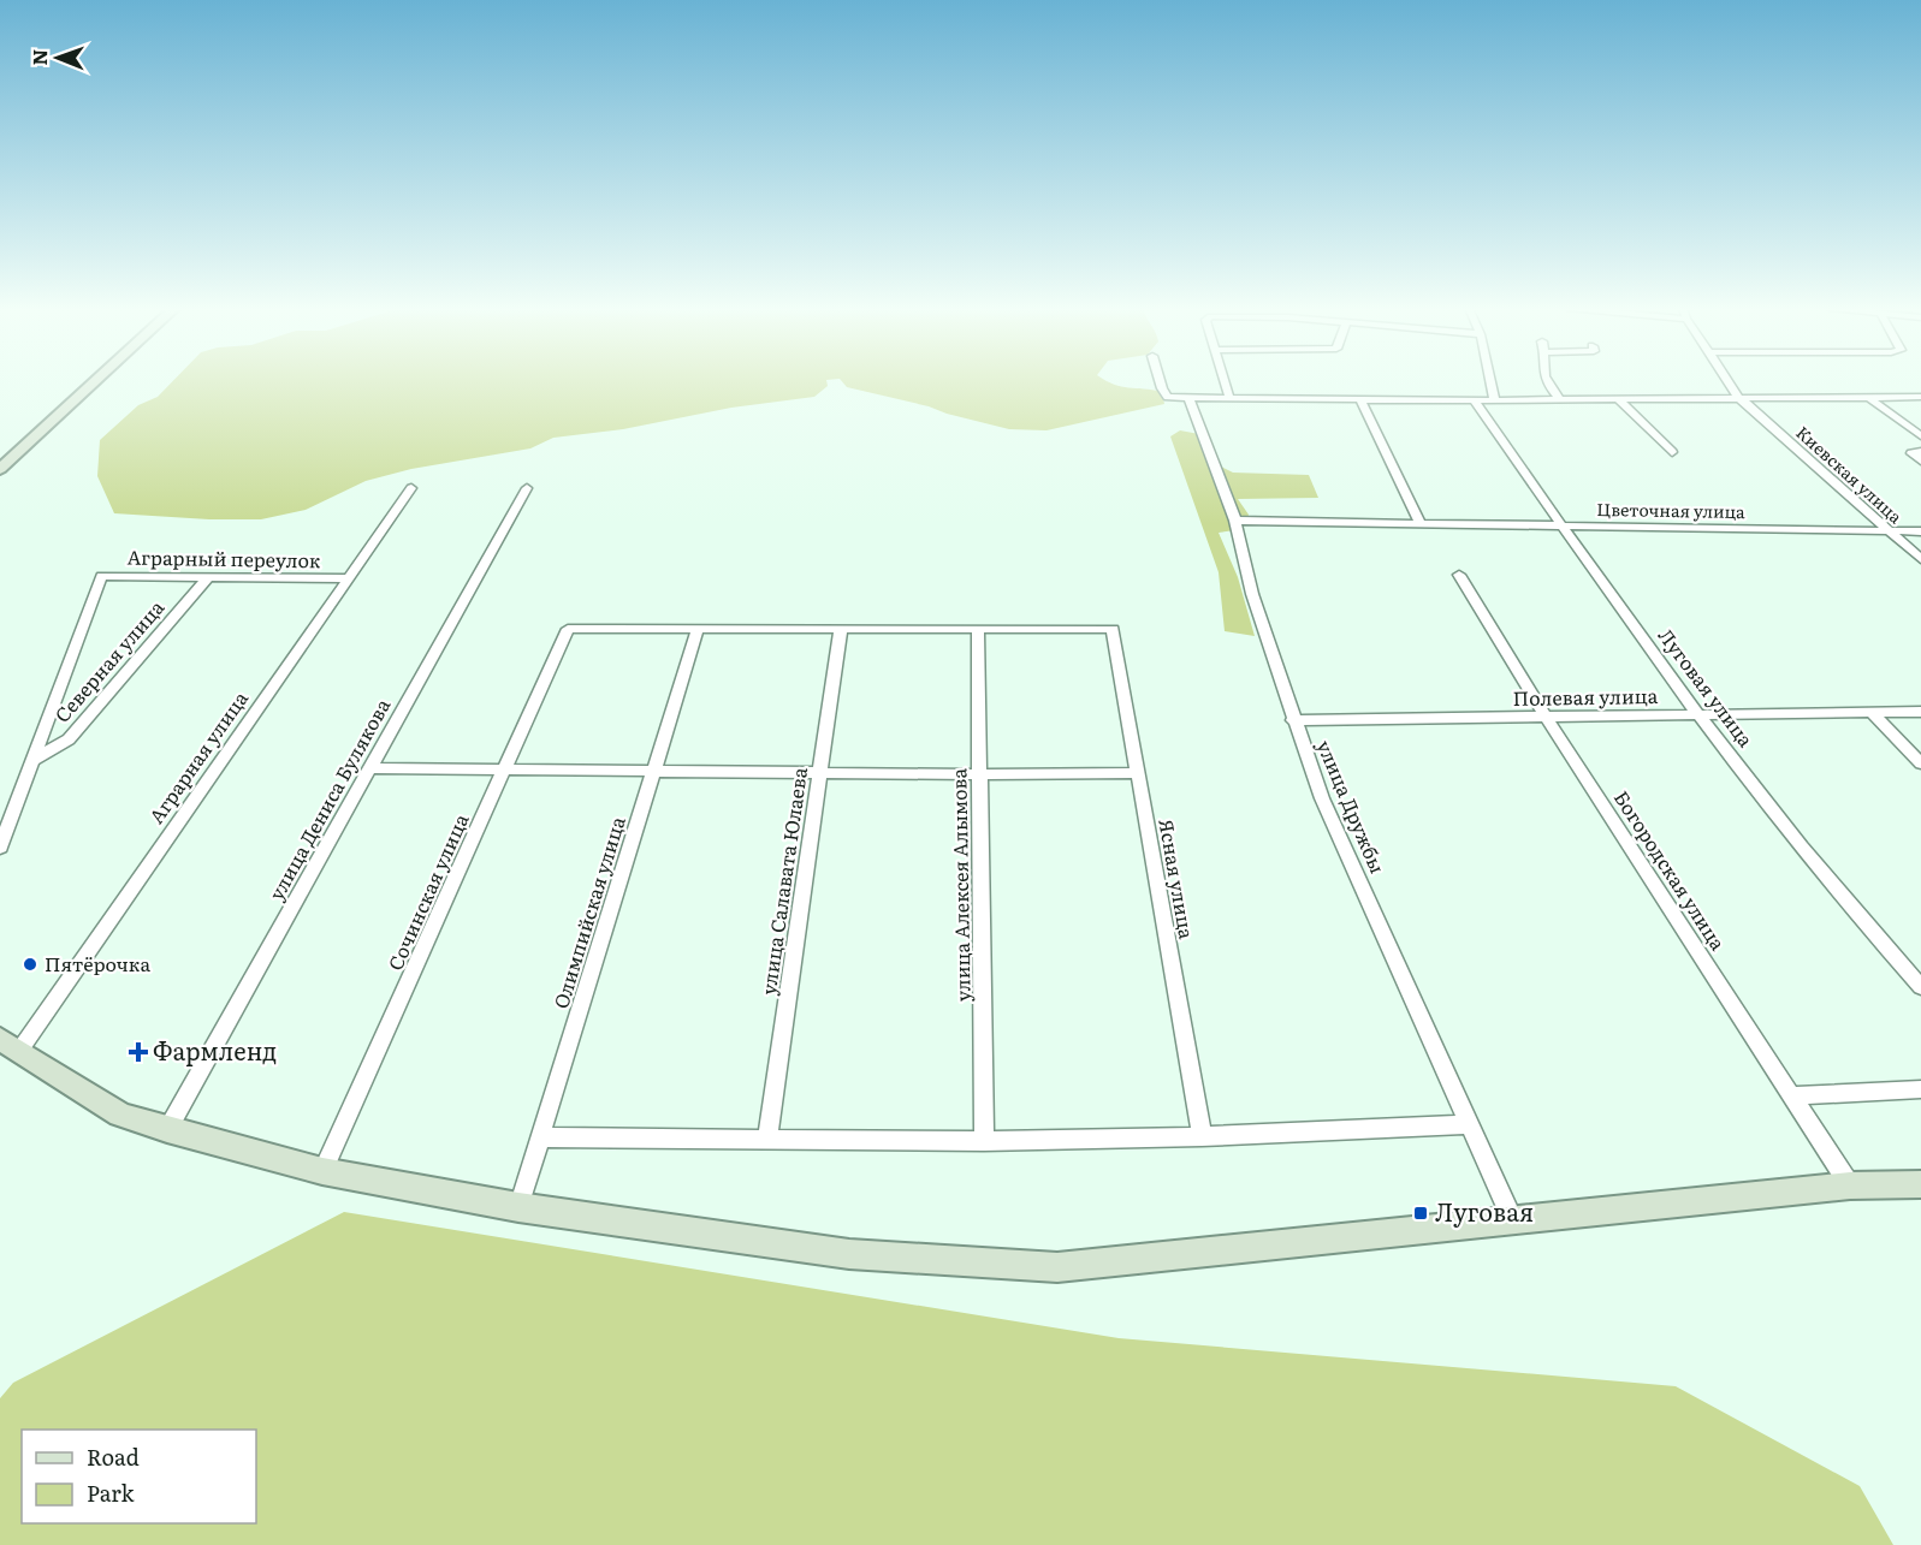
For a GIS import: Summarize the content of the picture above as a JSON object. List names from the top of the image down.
{
  "streets": {
    "street": [
      "Киевская улица",
      "Цветочная улица",
      "Аграрный переулок",
      "Северная улица",
      "Луговая улица",
      "Полевая улица",
      "Аграрная улица",
      "улица Дениса Булякова",
      "улица Дружбы",
      "Богородская улица",
      "Ясная улица",
      "улица Салавата Юлаева",
      "улица Алексея Алымова",
      "Сочинская улица",
      "Олимпийская улица"
    ]
  },
  "crossings": [
    ["Киевская улица", "Цветочная улица"],
    ["Цветочная улица", "Луговая улица"],
    ["Цветочная улица", "улица Дружбы"],
    ["Аграрный переулок", "Северная улица"],
    ["Аграрный переулок", "Аграрная улица"],
    ["Луговая улица", "Полевая улица"],
    ["Полевая улица", "улица Дружбы"],
    ["Полевая улица", "Богородская улица"],
    ["Ясная улица", "улица Алексея Алымова"],
    ["Сочинская улица", "Олимпийская улица"]
  ],
  "places": {
    "other": ["Пятёрочка"],
    "health": ["Фармленд"],
    "transit": ["Луговая"]
  },
  "legend": ["Road", "Park"],
  "north": "left"
}
